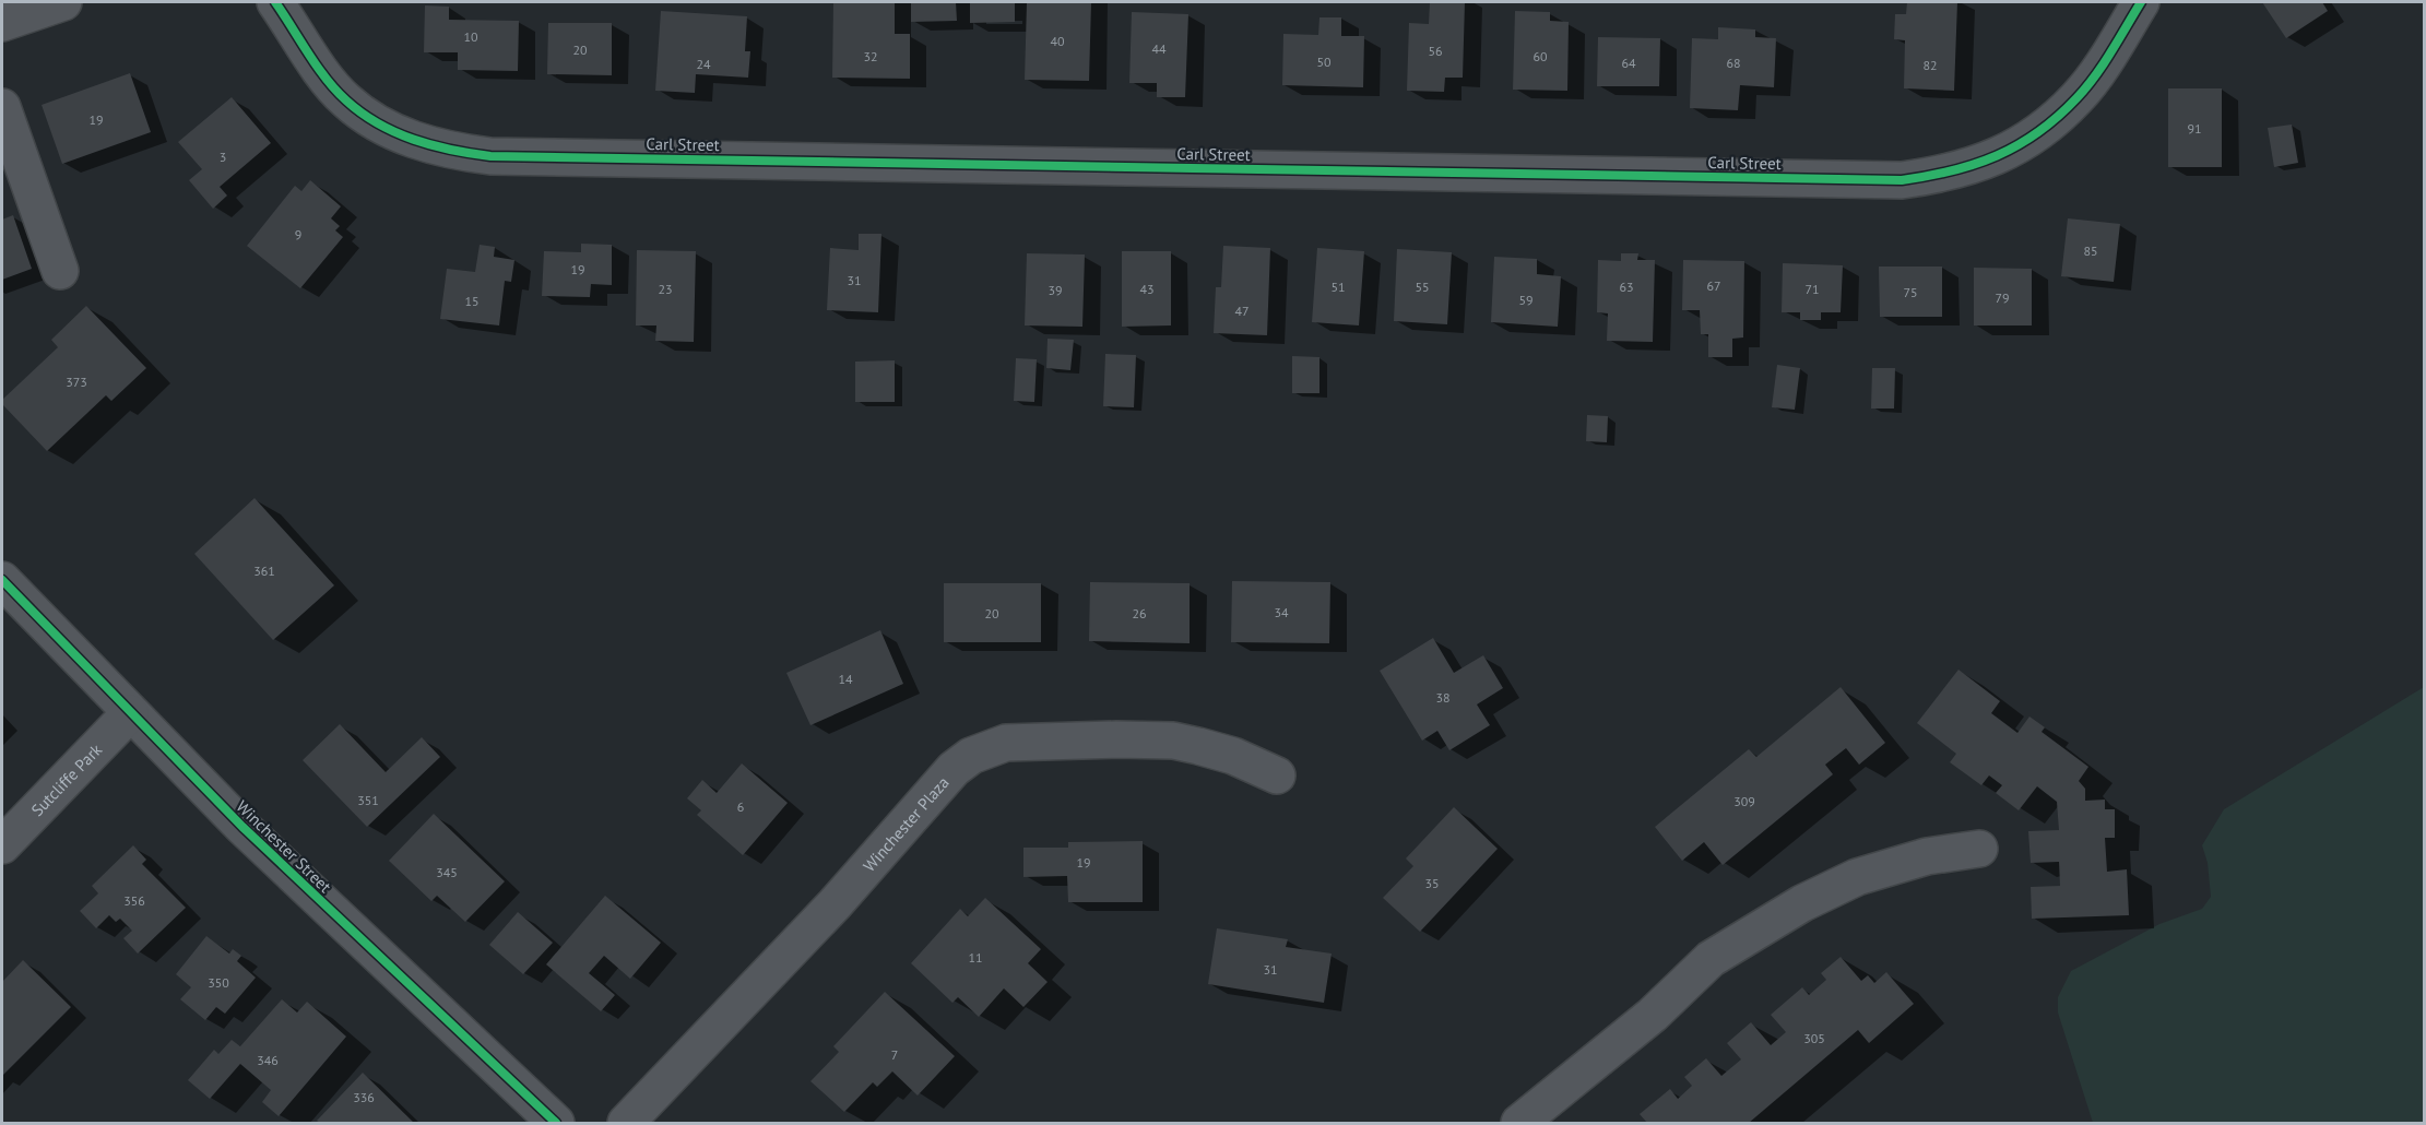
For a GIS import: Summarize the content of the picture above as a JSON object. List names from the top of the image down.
{
  "streets": {
    "street": [
      "Carl Street",
      "Sutcliffe Park",
      "Winchester Plaza",
      "Winchester Street"
    ]
  },
  "crossings": [
    ["Sutcliffe Park", "Winchester Street"]
  ],
  "house_numbers": [
    "10",
    "40",
    "44",
    "20",
    "56",
    "32",
    "60",
    "50",
    "64",
    "68",
    "24",
    "82",
    "19",
    "91",
    "3",
    "9",
    "85",
    "19",
    "31",
    "67",
    "51",
    "55",
    "63",
    "23",
    "43",
    "71",
    "39",
    "75",
    "79",
    "59",
    "15",
    "47",
    "373",
    "361",
    "34",
    "20",
    "26",
    "14",
    "38",
    "351",
    "309",
    "6",
    "19",
    "345",
    "35",
    "356",
    "11",
    "31",
    "350",
    "305",
    "7",
    "346",
    "336"
  ]
}
